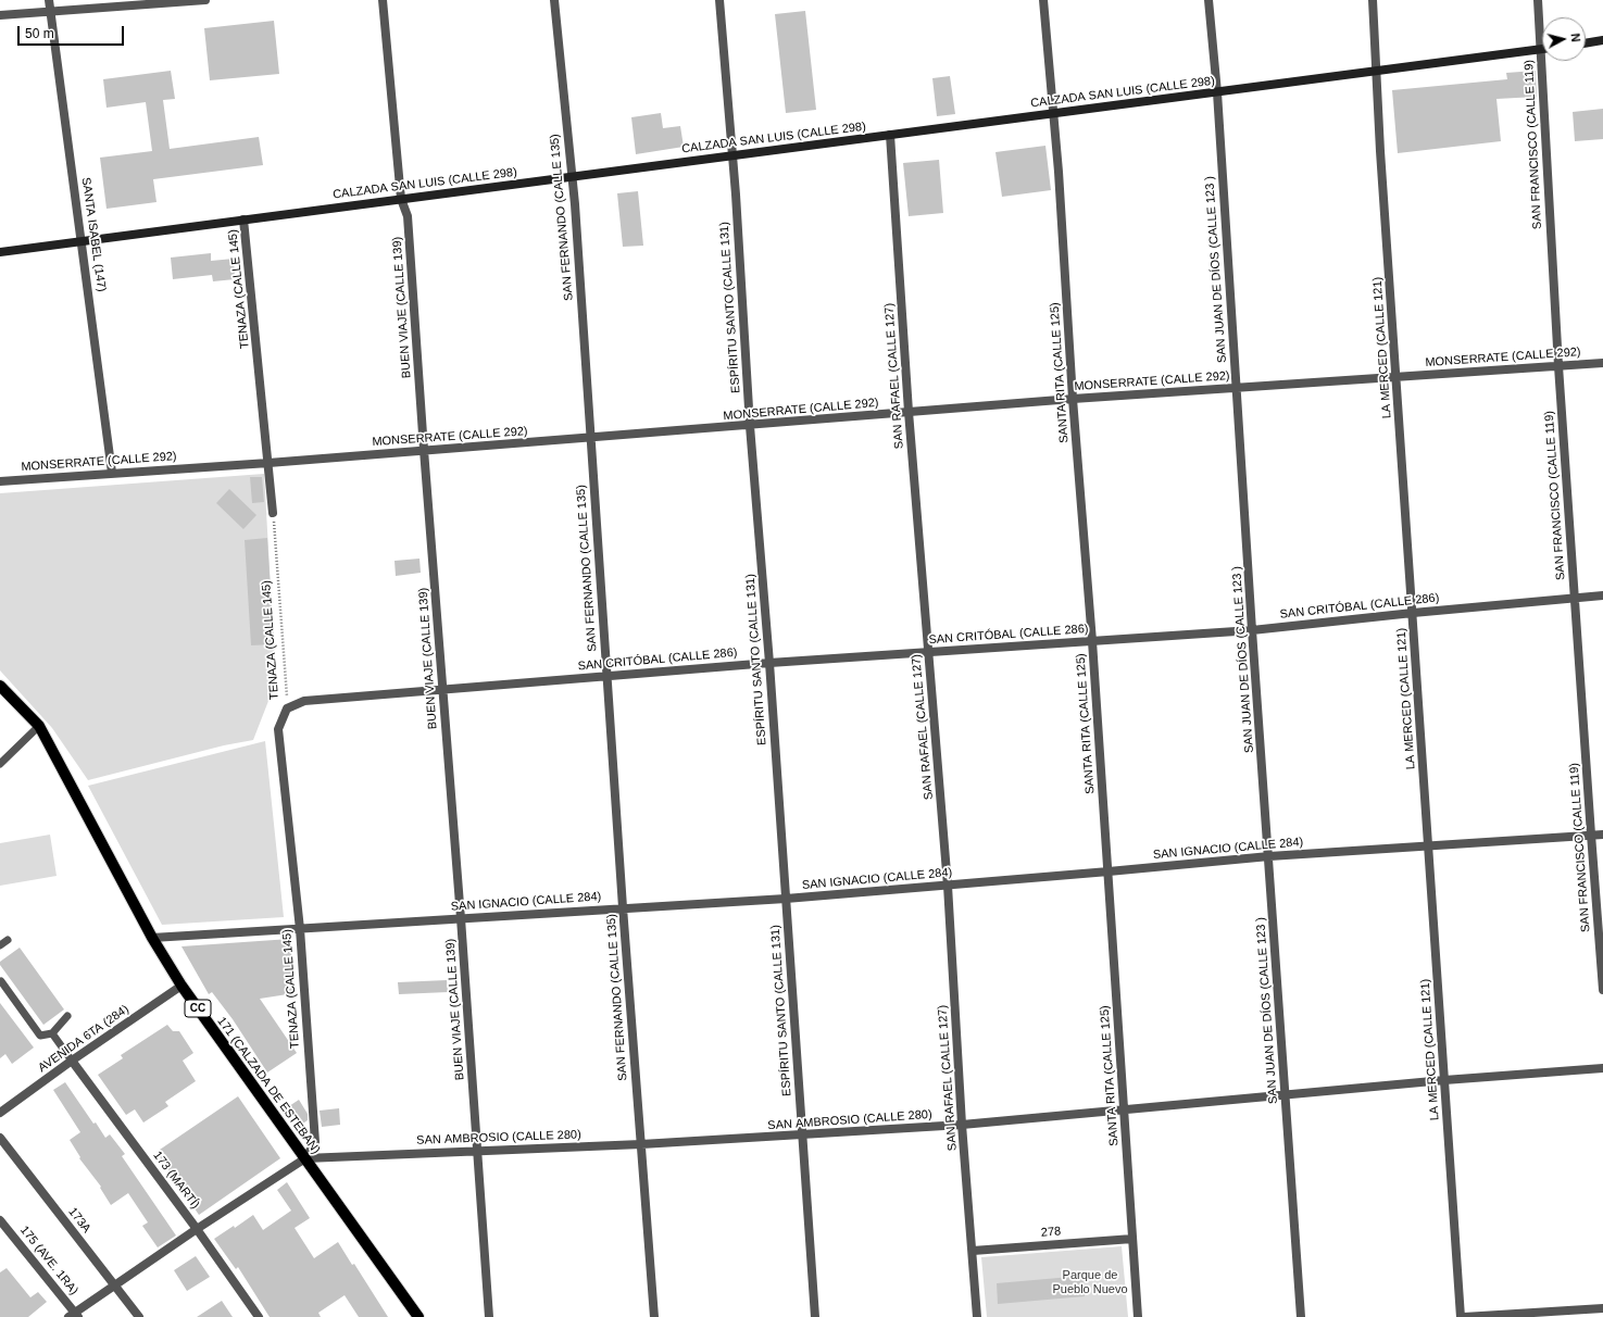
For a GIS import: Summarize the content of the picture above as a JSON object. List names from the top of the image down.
{
  "streets": {
    "main road": ["CALZADA SAN LUIS (CALLE 298)", "CC", "171 (CALZADA DE ESTEBAN)"],
    "street": [
      "SAN FRANCISCO (CALLE 119)",
      "SAN FERNANDO (CALLE 135)",
      "SANTA ISABEL (147)",
      "SAN JUAN DE DÍOS (CALLE 123 )",
      "TENAZA (CALLE 145)",
      "BUEN VIAJE (CALLE 139)",
      "ESPÍRITU SANTO (CALLE 131)",
      "LA MERCED (CALLE 121)",
      "MONSERRATE (CALLE 292)",
      "SANTA RITA (CALLE 125)",
      "SAN RAFAEL (CALLE 127)",
      "SAN CRITÓBAL (CALLE 286)",
      "SAN IGNACIO (CALLE 284)",
      "AVENIDA 6TA (284)",
      "SAN AMBROSIO (CALLE 280)",
      "173 (MARTÍ)",
      "173A",
      "278",
      "175 (AVE. 1RA)"
    ]
  },
  "crossings": [
    ["CALZADA SAN LUIS (CALLE 298)", "SAN FRANCISCO (CALLE 119)"],
    ["CALZADA SAN LUIS (CALLE 298)", "SAN FERNANDO (CALLE 135)"],
    ["CALZADA SAN LUIS (CALLE 298)", "SANTA ISABEL (147)"],
    ["CALZADA SAN LUIS (CALLE 298)", "SAN JUAN DE DÍOS (CALLE 123 )"],
    ["CALZADA SAN LUIS (CALLE 298)", "TENAZA (CALLE 145)"],
    ["CALZADA SAN LUIS (CALLE 298)", "BUEN VIAJE (CALLE 139)"],
    ["CALZADA SAN LUIS (CALLE 298)", "ESPÍRITU SANTO (CALLE 131)"],
    ["CALZADA SAN LUIS (CALLE 298)", "LA MERCED (CALLE 121)"],
    ["CALZADA SAN LUIS (CALLE 298)", "SANTA RITA (CALLE 125)"],
    ["CALZADA SAN LUIS (CALLE 298)", "SAN RAFAEL (CALLE 127)"],
    ["SAN FRANCISCO (CALLE 119)", "MONSERRATE (CALLE 292)"],
    ["SAN FRANCISCO (CALLE 119)", "SAN CRITÓBAL (CALLE 286)"],
    ["SAN FRANCISCO (CALLE 119)", "SAN IGNACIO (CALLE 284)"],
    ["SAN FERNANDO (CALLE 135)", "MONSERRATE (CALLE 292)"],
    ["SAN FERNANDO (CALLE 135)", "SAN CRITÓBAL (CALLE 286)"],
    ["SAN FERNANDO (CALLE 135)", "SAN IGNACIO (CALLE 284)"],
    ["SAN FERNANDO (CALLE 135)", "SAN AMBROSIO (CALLE 280)"],
    ["SANTA ISABEL (147)", "MONSERRATE (CALLE 292)"],
    ["SAN JUAN DE DÍOS (CALLE 123 )", "MONSERRATE (CALLE 292)"],
    ["SAN JUAN DE DÍOS (CALLE 123 )", "SAN CRITÓBAL (CALLE 286)"],
    ["SAN JUAN DE DÍOS (CALLE 123 )", "SAN IGNACIO (CALLE 284)"],
    ["SAN JUAN DE DÍOS (CALLE 123 )", "SAN AMBROSIO (CALLE 280)"],
    ["TENAZA (CALLE 145)", "MONSERRATE (CALLE 292)"],
    ["TENAZA (CALLE 145)", "SAN CRITÓBAL (CALLE 286)"],
    ["TENAZA (CALLE 145)", "SAN IGNACIO (CALLE 284)"],
    ["TENAZA (CALLE 145)", "171 (CALZADA DE ESTEBAN)"],
    ["TENAZA (CALLE 145)", "SAN AMBROSIO (CALLE 280)"],
    ["BUEN VIAJE (CALLE 139)", "MONSERRATE (CALLE 292)"],
    ["BUEN VIAJE (CALLE 139)", "SAN CRITÓBAL (CALLE 286)"],
    ["BUEN VIAJE (CALLE 139)", "SAN IGNACIO (CALLE 284)"],
    ["BUEN VIAJE (CALLE 139)", "SAN AMBROSIO (CALLE 280)"],
    ["ESPÍRITU SANTO (CALLE 131)", "MONSERRATE (CALLE 292)"],
    ["ESPÍRITU SANTO (CALLE 131)", "SAN CRITÓBAL (CALLE 286)"],
    ["ESPÍRITU SANTO (CALLE 131)", "SAN IGNACIO (CALLE 284)"],
    ["ESPÍRITU SANTO (CALLE 131)", "SAN AMBROSIO (CALLE 280)"],
    ["LA MERCED (CALLE 121)", "MONSERRATE (CALLE 292)"],
    ["LA MERCED (CALLE 121)", "SAN CRITÓBAL (CALLE 286)"],
    ["LA MERCED (CALLE 121)", "SAN IGNACIO (CALLE 284)"],
    ["LA MERCED (CALLE 121)", "SAN AMBROSIO (CALLE 280)"],
    ["MONSERRATE (CALLE 292)", "SANTA RITA (CALLE 125)"],
    ["MONSERRATE (CALLE 292)", "SAN RAFAEL (CALLE 127)"],
    ["SANTA RITA (CALLE 125)", "SAN CRITÓBAL (CALLE 286)"],
    ["SANTA RITA (CALLE 125)", "SAN IGNACIO (CALLE 284)"],
    ["SANTA RITA (CALLE 125)", "SAN AMBROSIO (CALLE 280)"],
    ["SANTA RITA (CALLE 125)", "278"],
    ["SAN RAFAEL (CALLE 127)", "SAN CRITÓBAL (CALLE 286)"],
    ["SAN RAFAEL (CALLE 127)", "SAN IGNACIO (CALLE 284)"],
    ["SAN RAFAEL (CALLE 127)", "SAN AMBROSIO (CALLE 280)"],
    ["SAN RAFAEL (CALLE 127)", "278"],
    ["SAN IGNACIO (CALLE 284)", "171 (CALZADA DE ESTEBAN)"],
    ["AVENIDA 6TA (284)", "171 (CALZADA DE ESTEBAN)"],
    ["AVENIDA 6TA (284)", "173 (MARTÍ)"],
    ["171 (CALZADA DE ESTEBAN)", "SAN AMBROSIO (CALLE 280)"]
  ],
  "parks": ["Parque de Pueblo Nuevo"],
  "scale_bar": "50 m",
  "north": "right"
}
